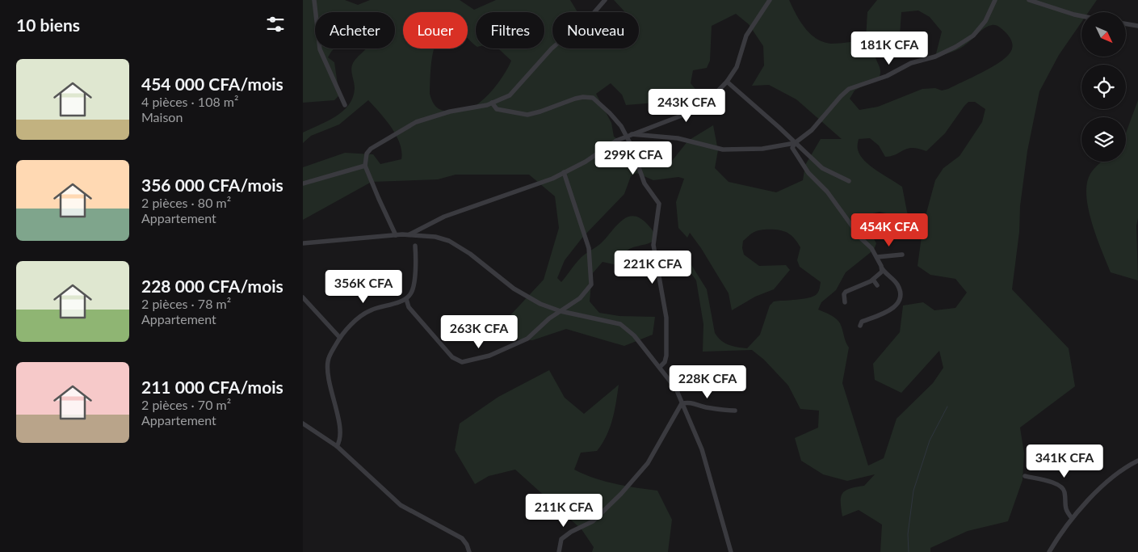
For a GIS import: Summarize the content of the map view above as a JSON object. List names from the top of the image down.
{
  "north": "bottom right",
  "page": {
    "heading": "10 biens",
    "chip": [
      "Acheter",
      "Louer",
      "Filtres",
      "Nouveau"
    ],
    "price": [
      "181K CFA",
      "243K CFA",
      "299K CFA",
      "454K CFA",
      "221K CFA",
      "356K CFA",
      "263K CFA",
      "228K CFA",
      "341K CFA",
      "211K CFA"
    ],
    "list": [
      {
        "name": "454 000 CFA/mois",
        "note": "4 pièces · 108 m² · Maison"
      },
      {
        "name": "356 000 CFA/mois",
        "note": "2 pièces · 80 m² · Appartement"
      },
      {
        "name": "228 000 CFA/mois",
        "note": "2 pièces · 78 m² · Appartement"
      },
      {
        "name": "211 000 CFA/mois",
        "note": "2 pièces · 70 m² · Appartement"
      }
    ]
  }
}
